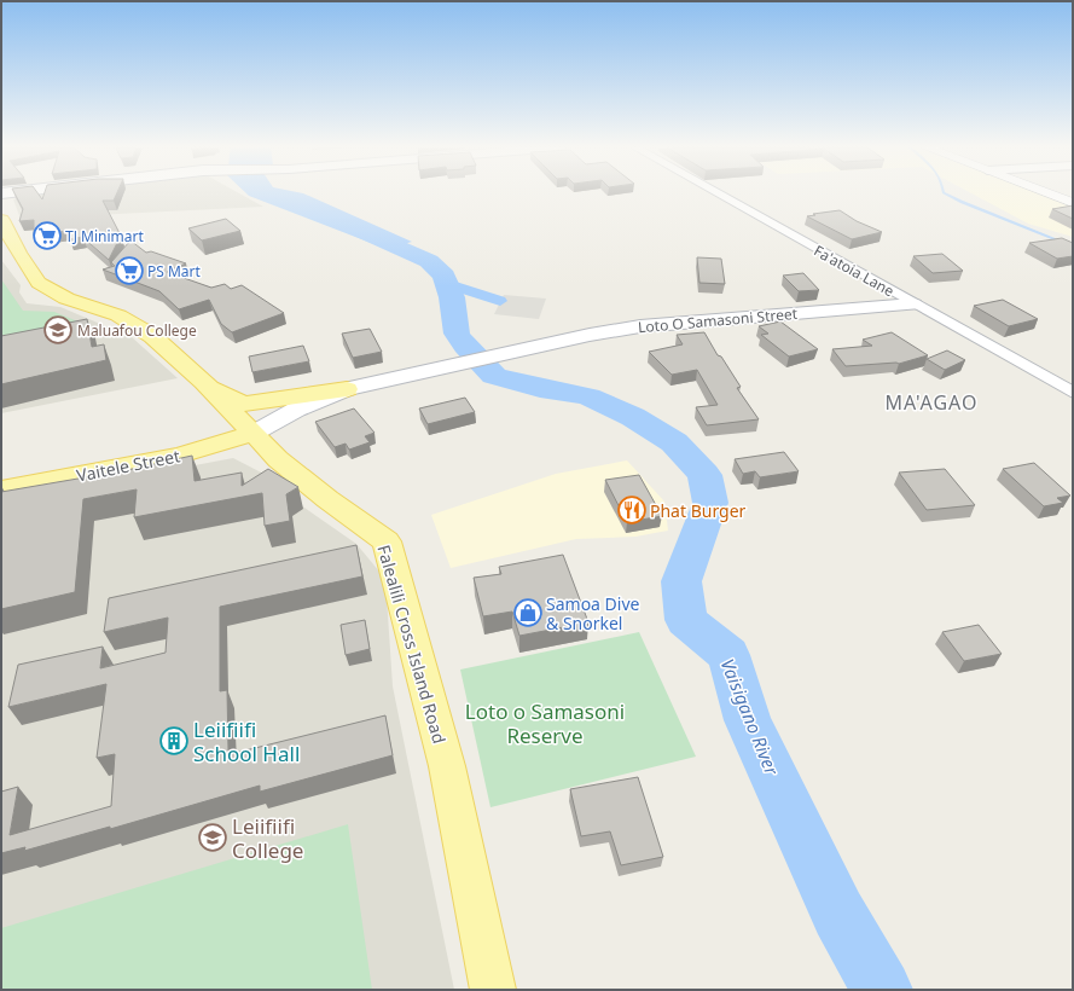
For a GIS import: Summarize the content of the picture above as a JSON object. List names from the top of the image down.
{
  "streets": {
    "main road": ["Loto O Samasoni Street", "Vaitele Street", "Falealili Cross Island Road"],
    "street": ["Fa'atoia Lane"]
  },
  "crossings": [
    ["Fa'atoia Lane", "Loto O Samasoni Street"],
    ["Vaitele Street", "Falealili Cross Island Road"]
  ],
  "districts": ["MA'AGAO"],
  "water": ["Vaisigano River"],
  "parks": ["Loto o Samasoni Reserve"],
  "places": {
    "supermarket": ["TJ Minimart", "PS Mart"],
    "school or university": ["Maluafou College", "Leiifiifi College"],
    "restaurant": ["Phat Burger"],
    "shop": ["Samoa Dive & Snorkel"],
    "building": ["Leiifiifi School Hall"]
  }
}
